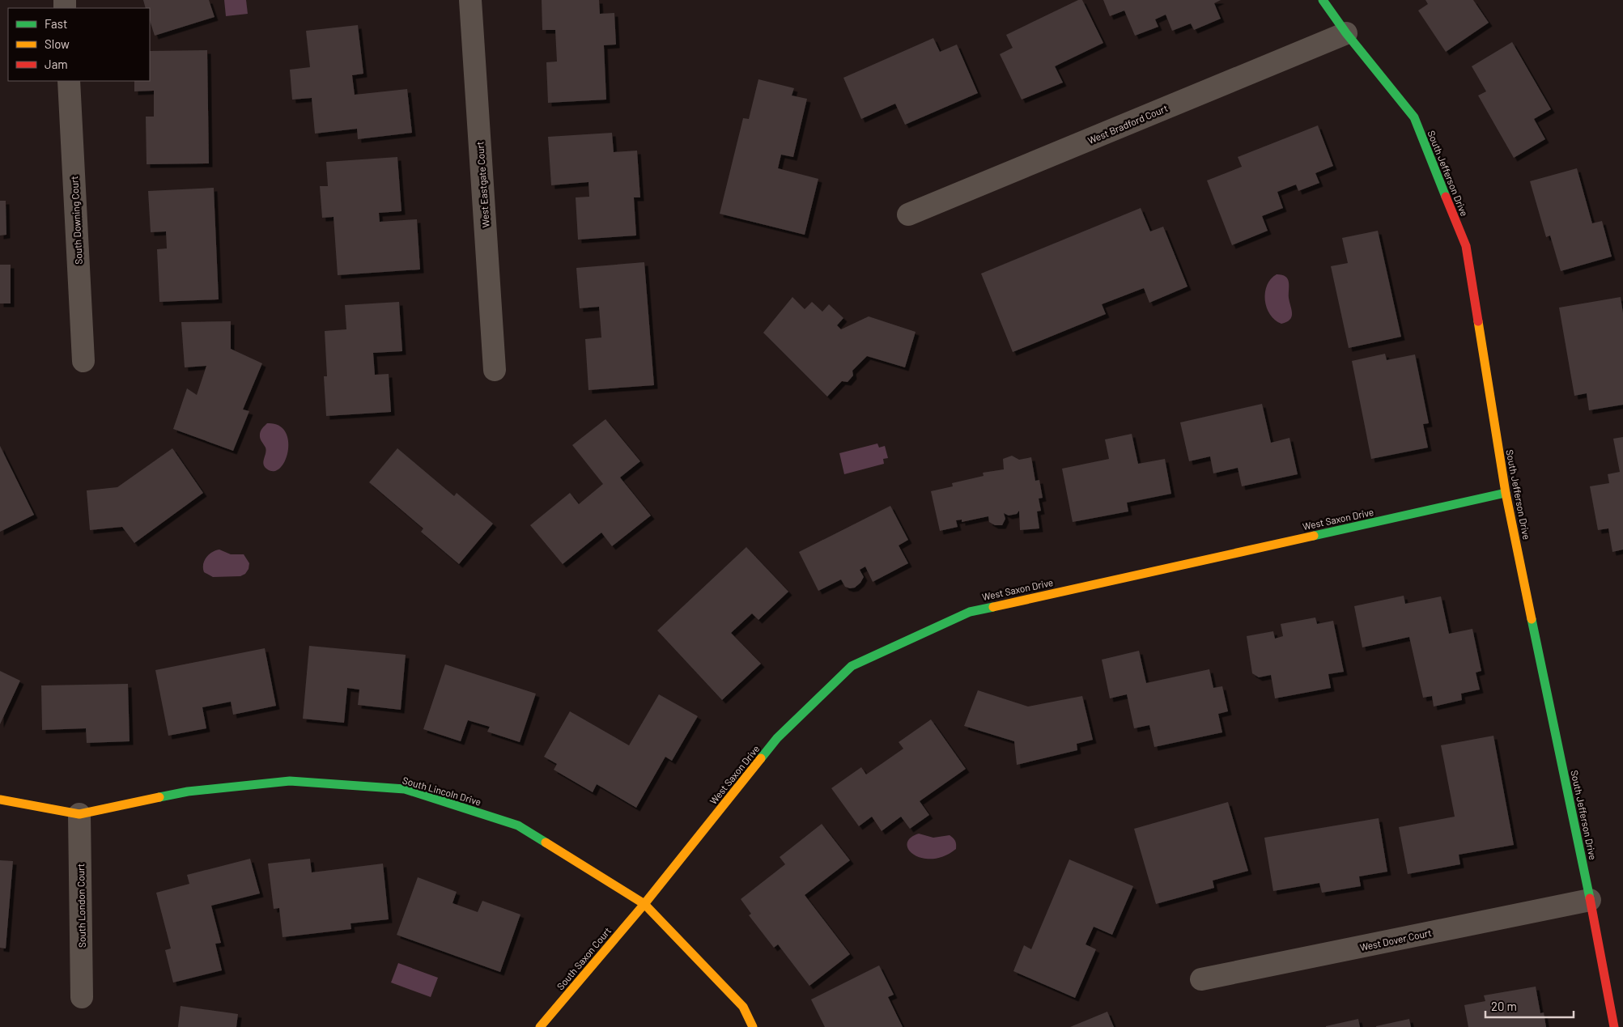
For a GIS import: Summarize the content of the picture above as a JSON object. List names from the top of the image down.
{
  "streets": {
    "street": [
      "West Bradford Court",
      "South Jefferson Drive",
      "West Eastgate Court",
      "South Downing Court",
      "West Saxon Drive",
      "South Lincoln Drive",
      "South London Court",
      "West Dover Court",
      "South Saxon Court"
    ]
  },
  "crossings": [
    ["West Bradford Court", "South Jefferson Drive"],
    ["South Jefferson Drive", "West Saxon Drive"],
    ["South Jefferson Drive", "West Dover Court"],
    ["West Saxon Drive", "South Lincoln Drive"],
    ["West Saxon Drive", "South Saxon Court"],
    ["South Lincoln Drive", "South London Court"],
    ["South Lincoln Drive", "South Saxon Court"]
  ],
  "legend": ["Fast", "Slow", "Jam"],
  "scale_bar": "20 m"
}
